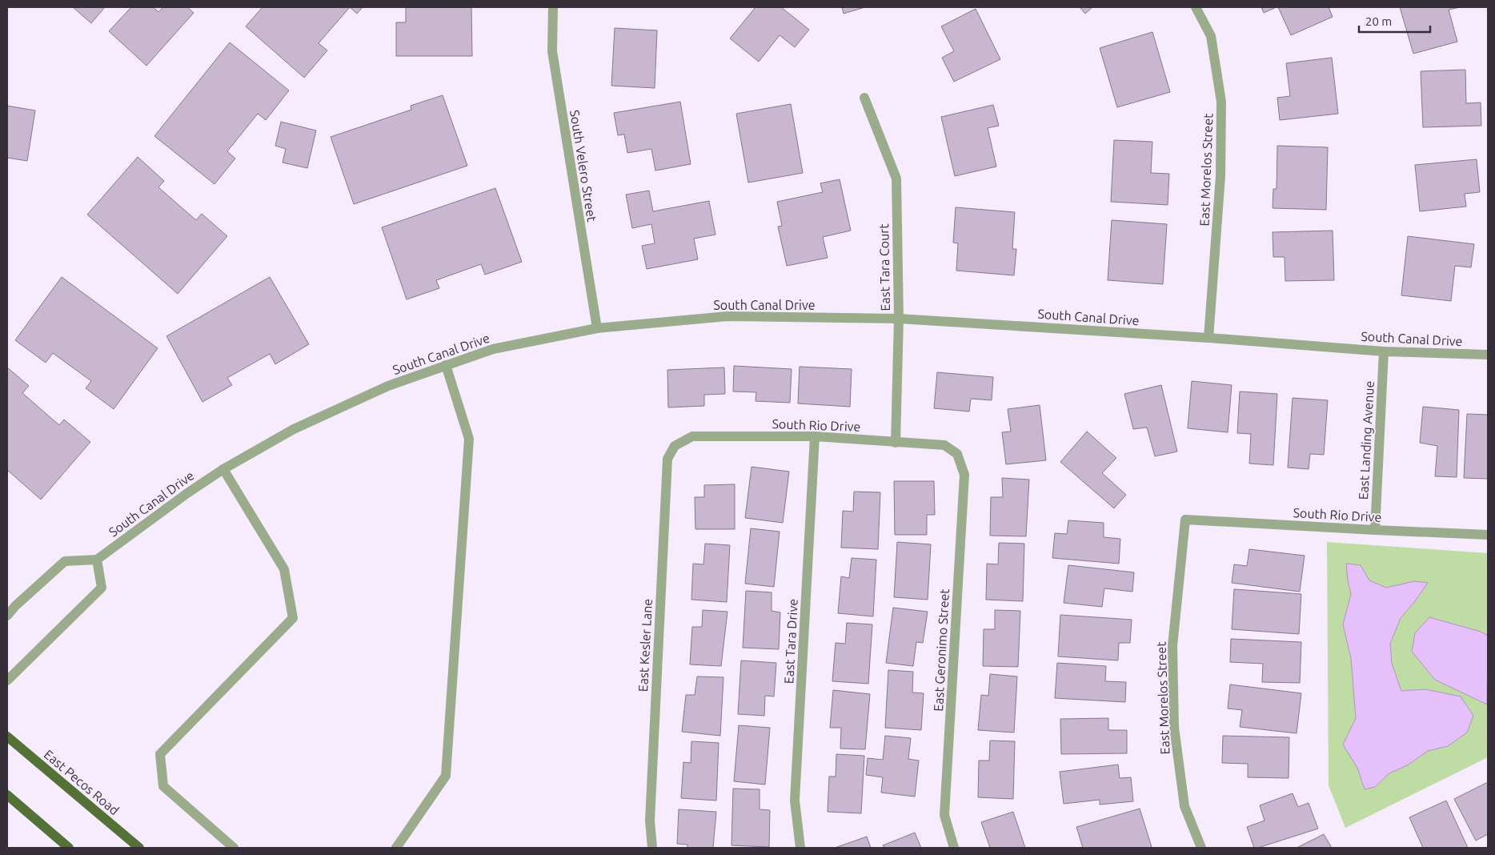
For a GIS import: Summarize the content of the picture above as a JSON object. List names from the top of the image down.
{
  "streets": {
    "main road": ["East Pecos Road"],
    "street": [
      "South Velero Street",
      "East Morelos Street",
      "East Tara Court",
      "South Canal Drive",
      "South Rio Drive",
      "East Landing Avenue",
      "East Tara Drive",
      "East Kesler Lane",
      "East Geronimo Street"
    ]
  },
  "crossings": [
    ["South Velero Street", "South Canal Drive"],
    ["East Morelos Street", "South Canal Drive"],
    ["East Morelos Street", "South Rio Drive"],
    ["East Tara Court", "South Canal Drive"],
    ["East Tara Court", "South Rio Drive"],
    ["South Canal Drive", "East Landing Avenue"],
    ["South Rio Drive", "East Landing Avenue"],
    ["South Rio Drive", "East Tara Drive"],
    ["South Rio Drive", "East Kesler Lane"],
    ["South Rio Drive", "East Geronimo Street"]
  ],
  "scale_bar": "20 m"
}
